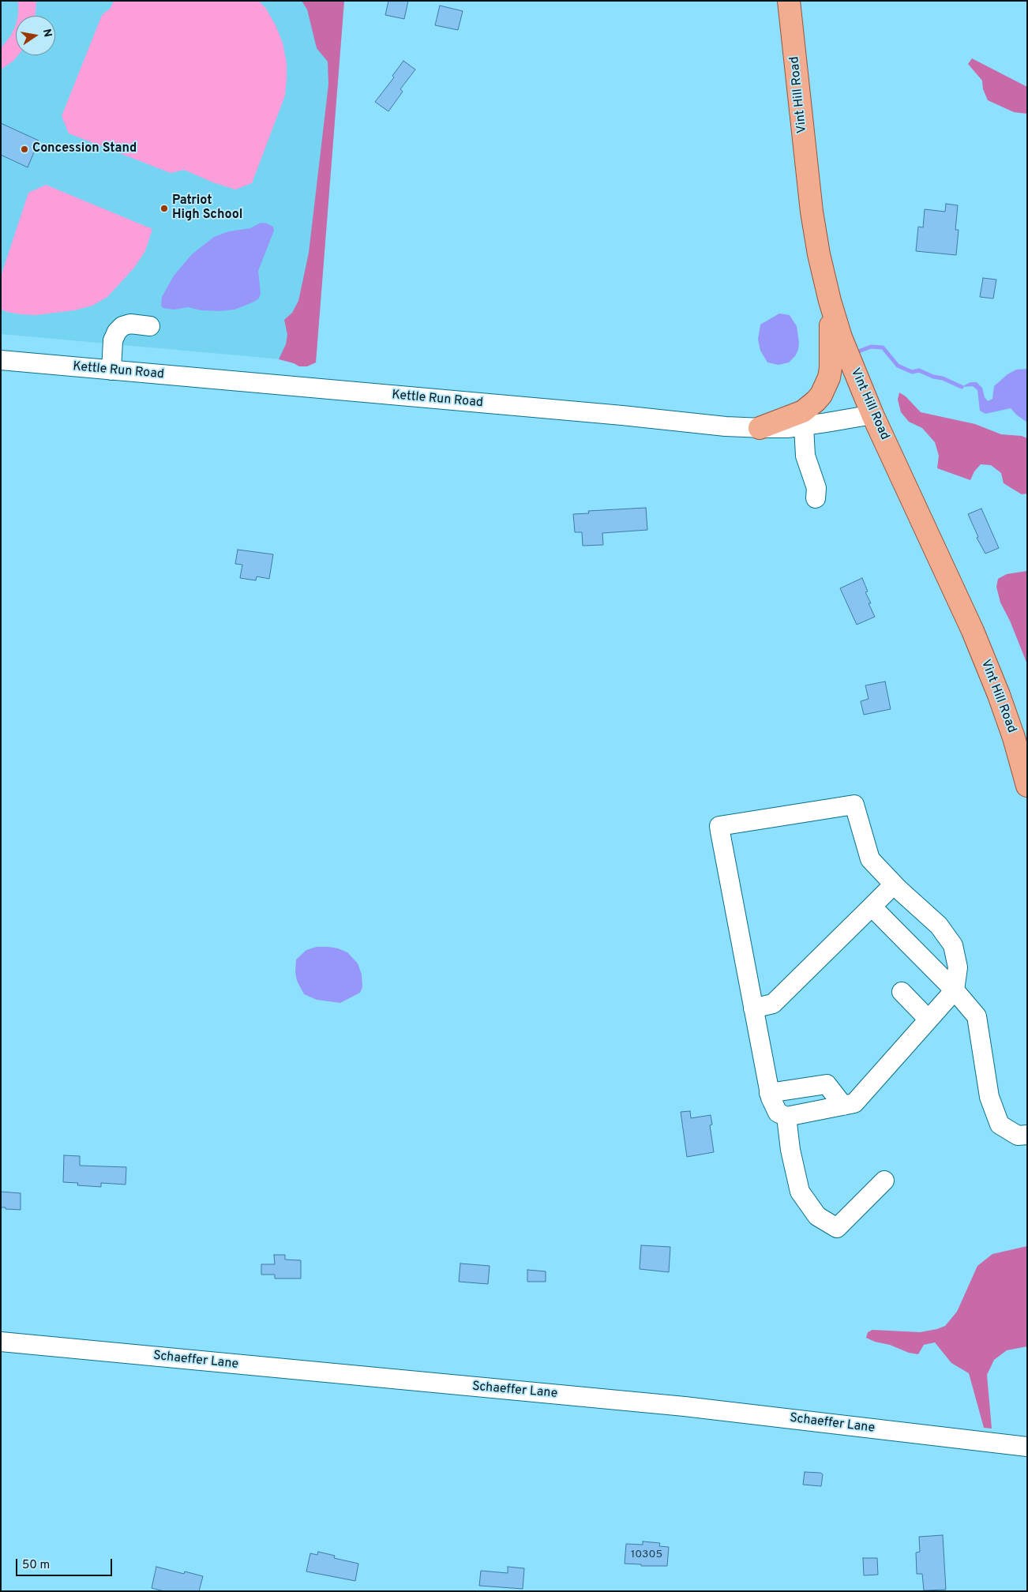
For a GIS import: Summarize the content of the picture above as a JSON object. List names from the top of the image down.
{
  "streets": {
    "main road": ["Vint Hill Road"],
    "street": ["Kettle Run Road", "Schaeffer Lane"]
  },
  "crossings": [
    ["Vint Hill Road", "Kettle Run Road"]
  ],
  "places": ["Concession Stand", "Patriot High School"],
  "house_numbers": ["10305"],
  "scale_bar": "50 m",
  "north": "right"
}
